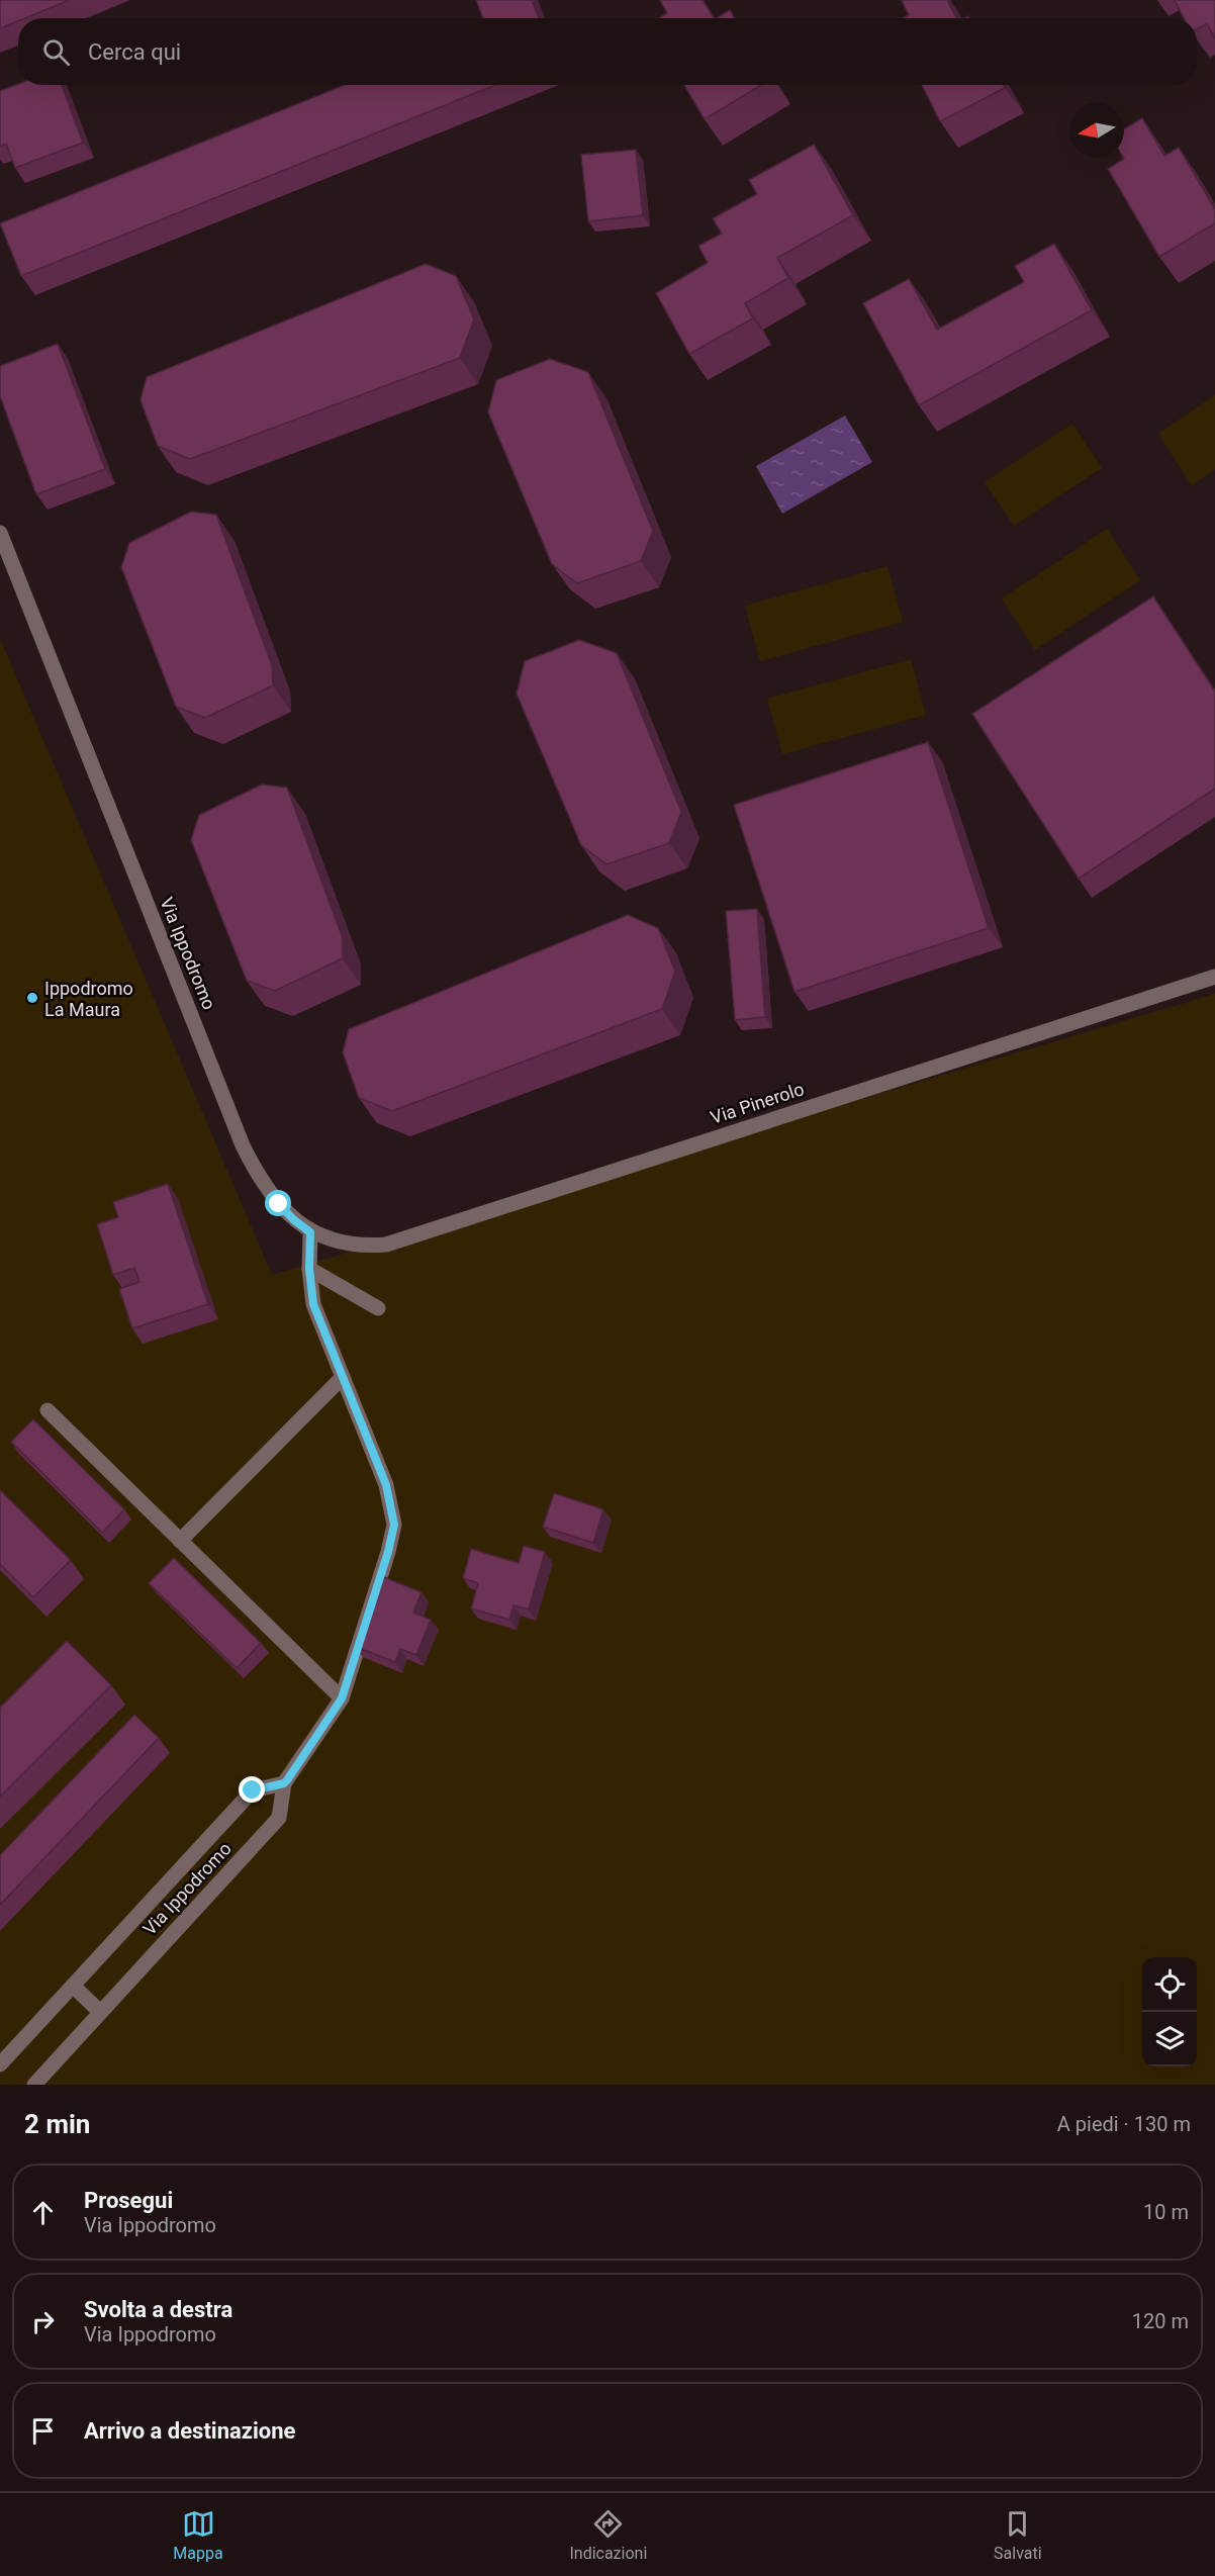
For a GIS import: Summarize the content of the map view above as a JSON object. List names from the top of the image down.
{
  "streets": {
    "street": ["Via Ippodromo", "Via Pinerolo"]
  },
  "crossings": [
    ["Via Ippodromo", "Via Pinerolo"]
  ],
  "places": ["Ippodromo La Maura"],
  "north": "left",
  "page": {
    "search": "Cerca qui",
    "heading": ["2 min", "A piedi · 130 m"],
    "list": [
      ["Prosegui", "Via Ippodromo", "10 m"],
      ["Svolta a destra", "Via Ippodromo", "120 m"],
      "Arrivo a destinazione"
    ],
    "nav": ["Mappa", "Indicazioni", "Salvati"]
  }
}
